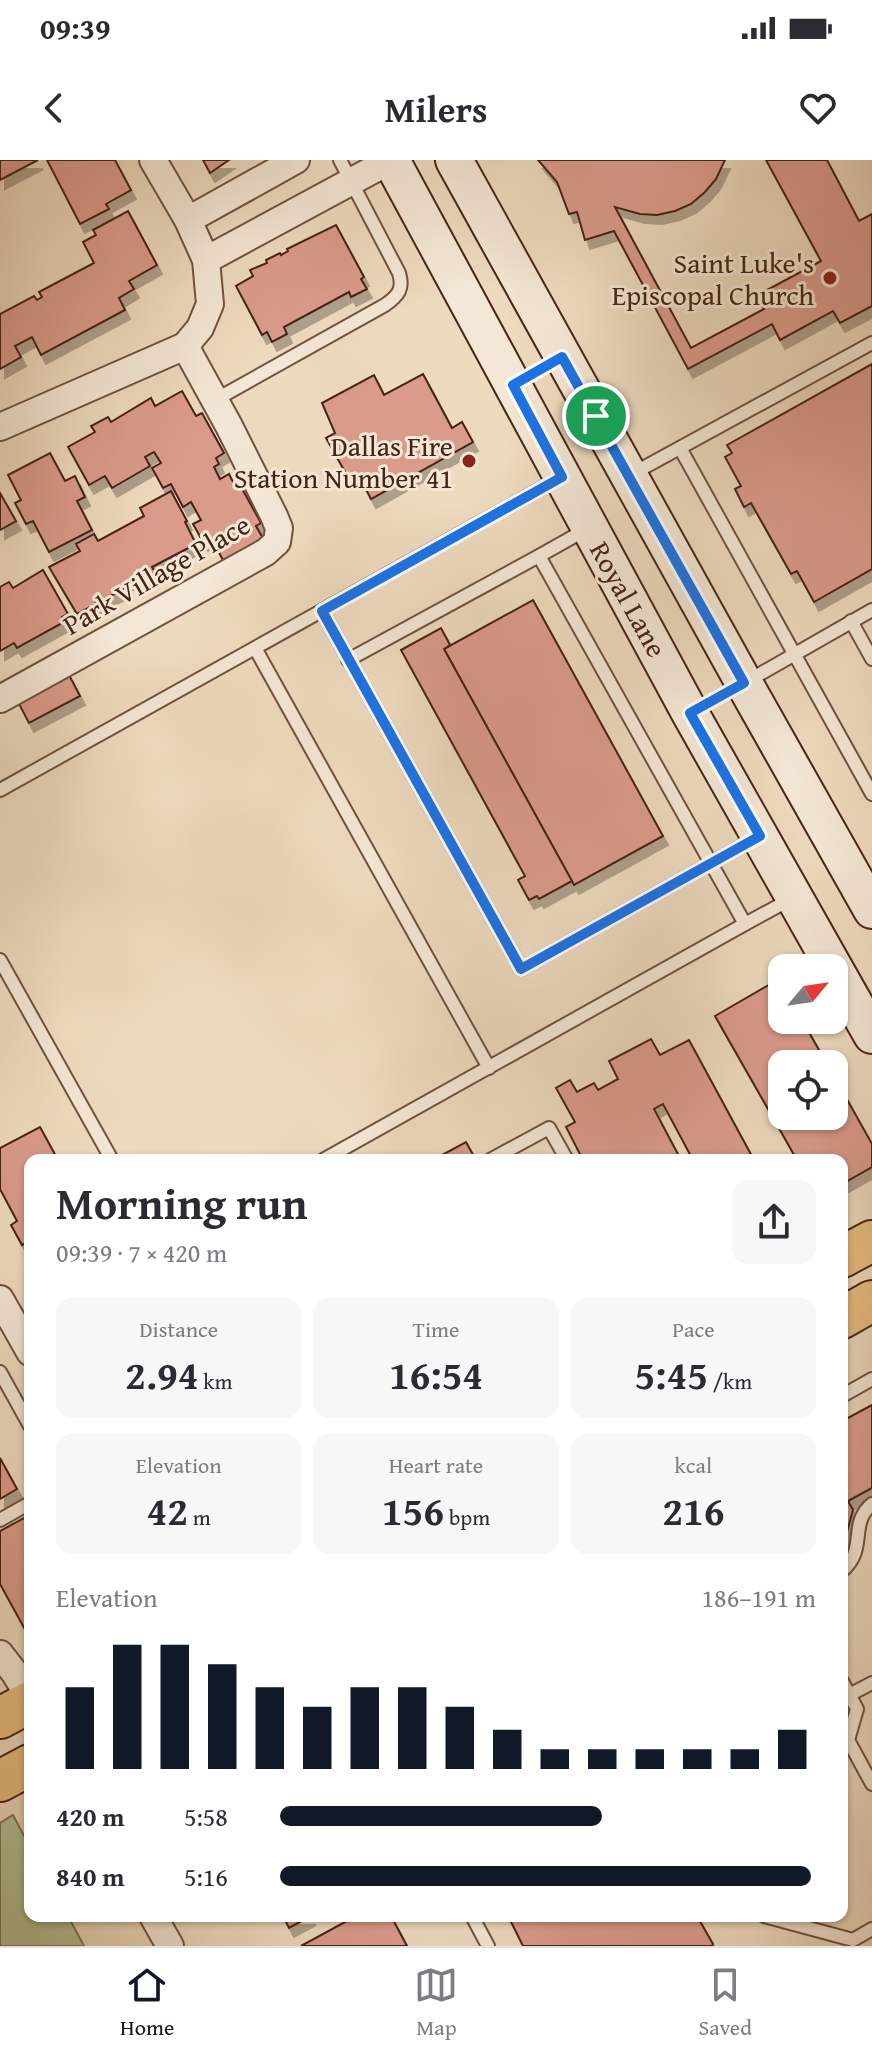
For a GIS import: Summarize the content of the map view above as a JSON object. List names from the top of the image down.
{
  "streets": {
    "main road": ["Royal Lane"],
    "street": ["Park Village Place"]
  },
  "places": ["Saint Luke's Episcopal Church", "Dallas Fire Station Number 41"],
  "north": "top right",
  "page": {
    "status": "09:39",
    "header": "Milers",
    "heading": ["Morning run", "09:39 · 7 × 420 m"],
    "stats": [
      ["Distance", "2.94 km"],
      ["Time", "16:54"],
      ["Pace", "5:45 /km"],
      ["Elevation", "42 m"],
      ["Heart rate", "156 bpm"],
      ["kcal", "216"]
    ],
    "chart": ["Elevation", "186–191 m"],
    "list": [
      {
        "name": "420 m",
        "note": "5:58"
      },
      {
        "name": "840 m",
        "note": "5:16"
      }
    ],
    "tabs": ["Home", "Map", "Saved"]
  }
}
